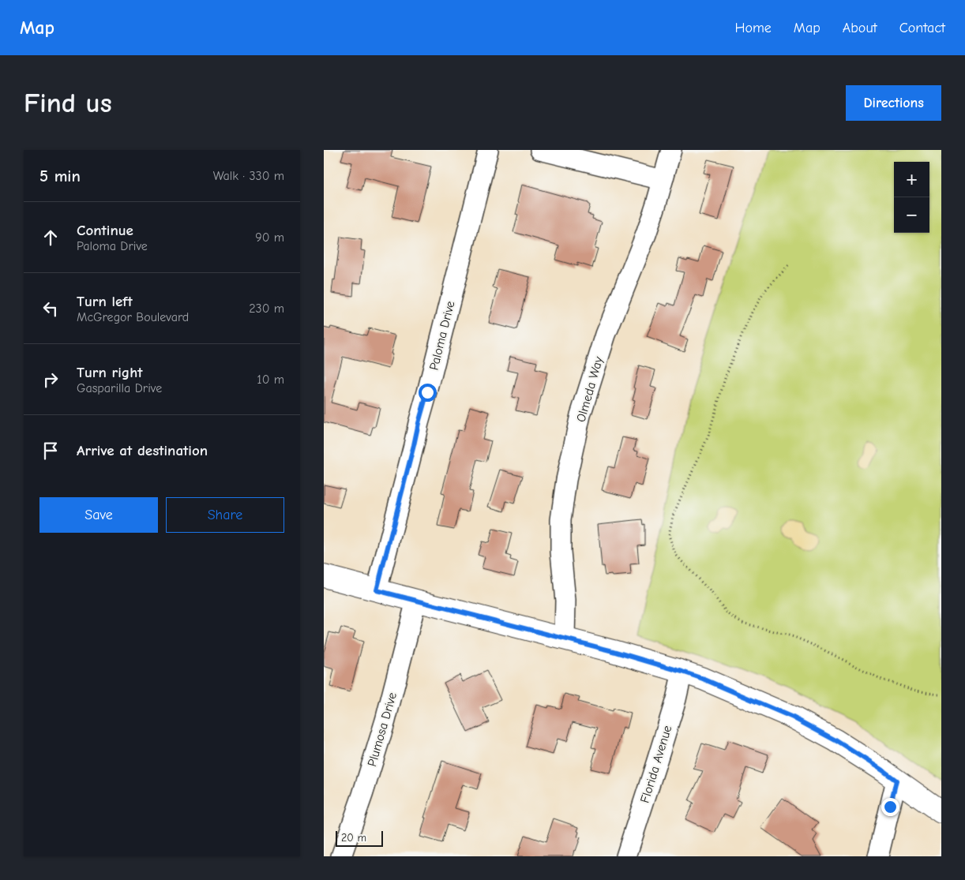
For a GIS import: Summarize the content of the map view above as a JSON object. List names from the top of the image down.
{
  "streets": {
    "street": [
      "Paloma Drive",
      "Olmeda Way",
      "Plumosa Drive",
      "Florida Avenue"
    ]
  },
  "scale_bar": "20 m",
  "page": {
    "header": "Map",
    "nav": [
      "Home",
      "Map",
      "About",
      "Contact"
    ],
    "buttons": [
      "Directions",
      ["Save", "Share"]
    ],
    "title": "Find us",
    "heading": ["5 min", "Walk · 330 m"],
    "map_buttons": ["+", "−"],
    "list": [
      ["Continue", "Paloma Drive", "90 m"],
      ["Turn left", "McGregor Boulevard", "230 m"],
      ["Turn right", "Gasparilla Drive", "10 m"],
      "Arrive at destination"
    ],
    "scale": "20 m"
  }
}
